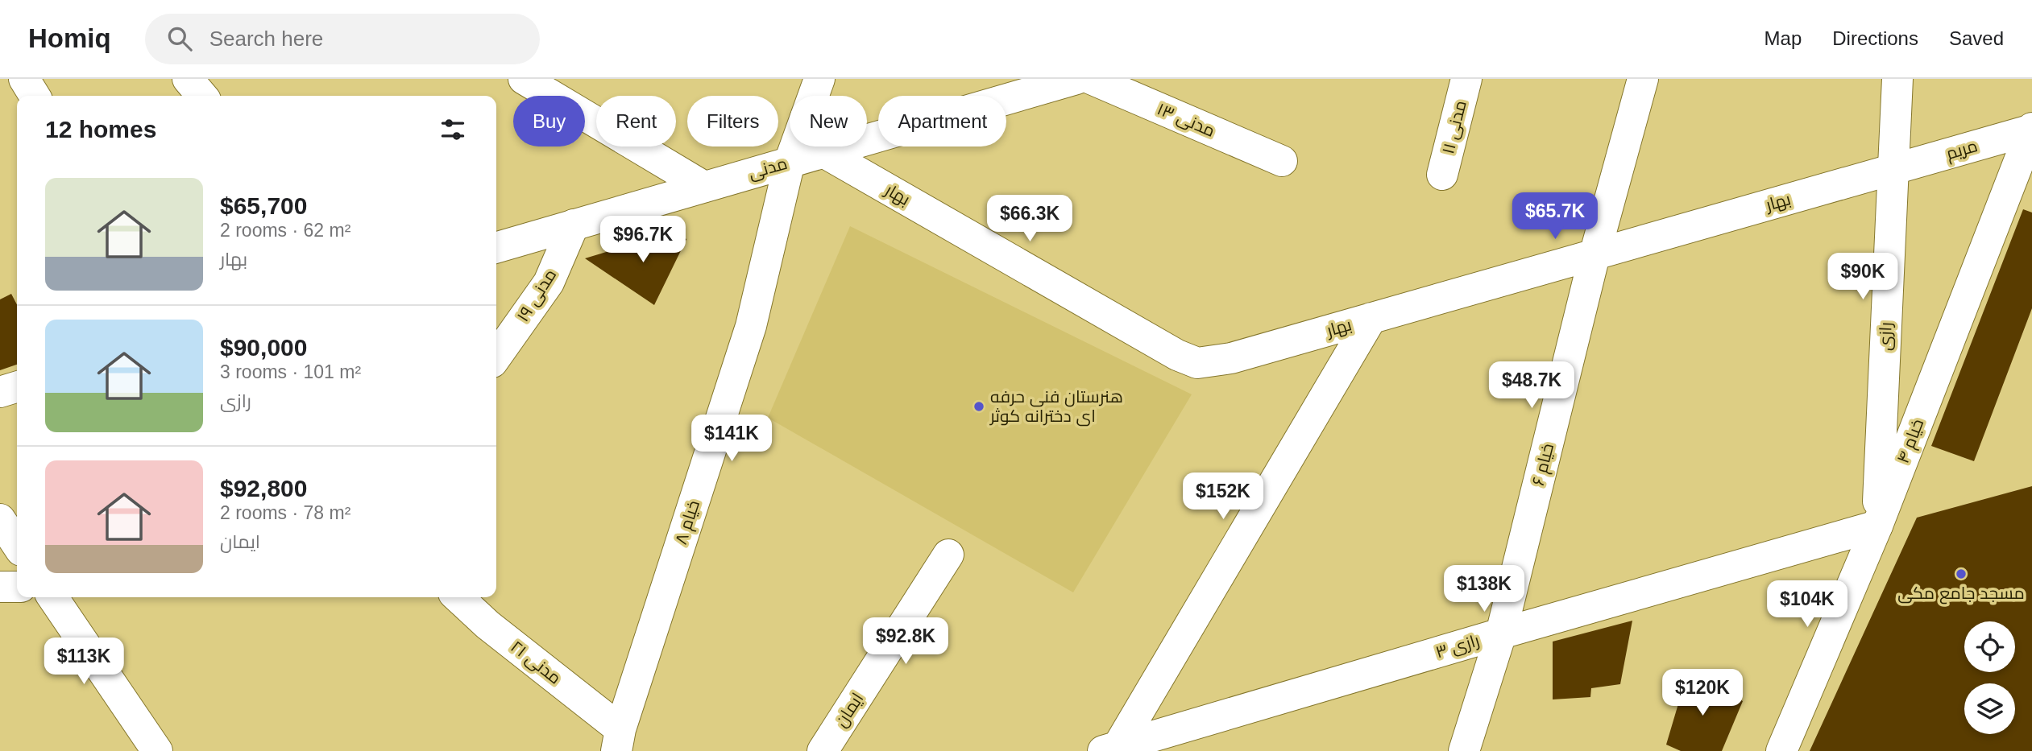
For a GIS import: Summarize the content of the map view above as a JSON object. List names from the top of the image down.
{
  "streets": {
    "street": [
      "مدنی ۱۳",
      "مدنی ۱۱",
      "مریم",
      "مدنی",
      "بهار",
      "مدنی ۱۹",
      "رازی",
      "خیام ۴",
      "خیام ۶",
      "خیام ۸",
      "رازی ۳",
      "مدنی ۲۱",
      "ایمان"
    ]
  },
  "crossings": [
    ["مریم", "بهار"],
    ["مریم", "رازی"],
    ["مریم", "خیام ۴"],
    ["مدنی", "بهار"],
    ["مدنی", "مدنی ۱۹"],
    ["مدنی", "خیام ۸"],
    ["بهار", "رازی"],
    ["بهار", "خیام ۶"],
    ["رازی", "خیام ۴"],
    ["رازی", "رازی ۳"],
    ["خیام ۴", "رازی ۳"],
    ["خیام ۶", "رازی ۳"],
    ["خیام ۸", "مدنی ۲۱"]
  ],
  "places": ["هنرستان فنی حرفه ای دخترانه کوثر", "مسجد جامع مکی"],
  "page": {
    "header": "Homiq",
    "search": "Search here",
    "nav": ["Map", "Directions", "Saved"],
    "chip": [
      "Buy",
      "Rent",
      "Filters",
      "New",
      "Apartment"
    ],
    "heading": "12 homes",
    "list": [
      {
        "name": "$65,700",
        "note": "2 rooms · 62 m² · بهار"
      },
      {
        "name": "$90,000",
        "note": "3 rooms · 101 m² · رازی"
      },
      {
        "name": "$92,800",
        "note": "2 rooms · 78 m² · ایمان"
      }
    ],
    "price": [
      "$65.7K",
      "$66.3K",
      "$96.7K",
      "$90K",
      "$48.7K",
      "$141K",
      "$152K",
      "$138K",
      "$104K",
      "$92.8K",
      "$113K",
      "$120K"
    ]
  }
}
